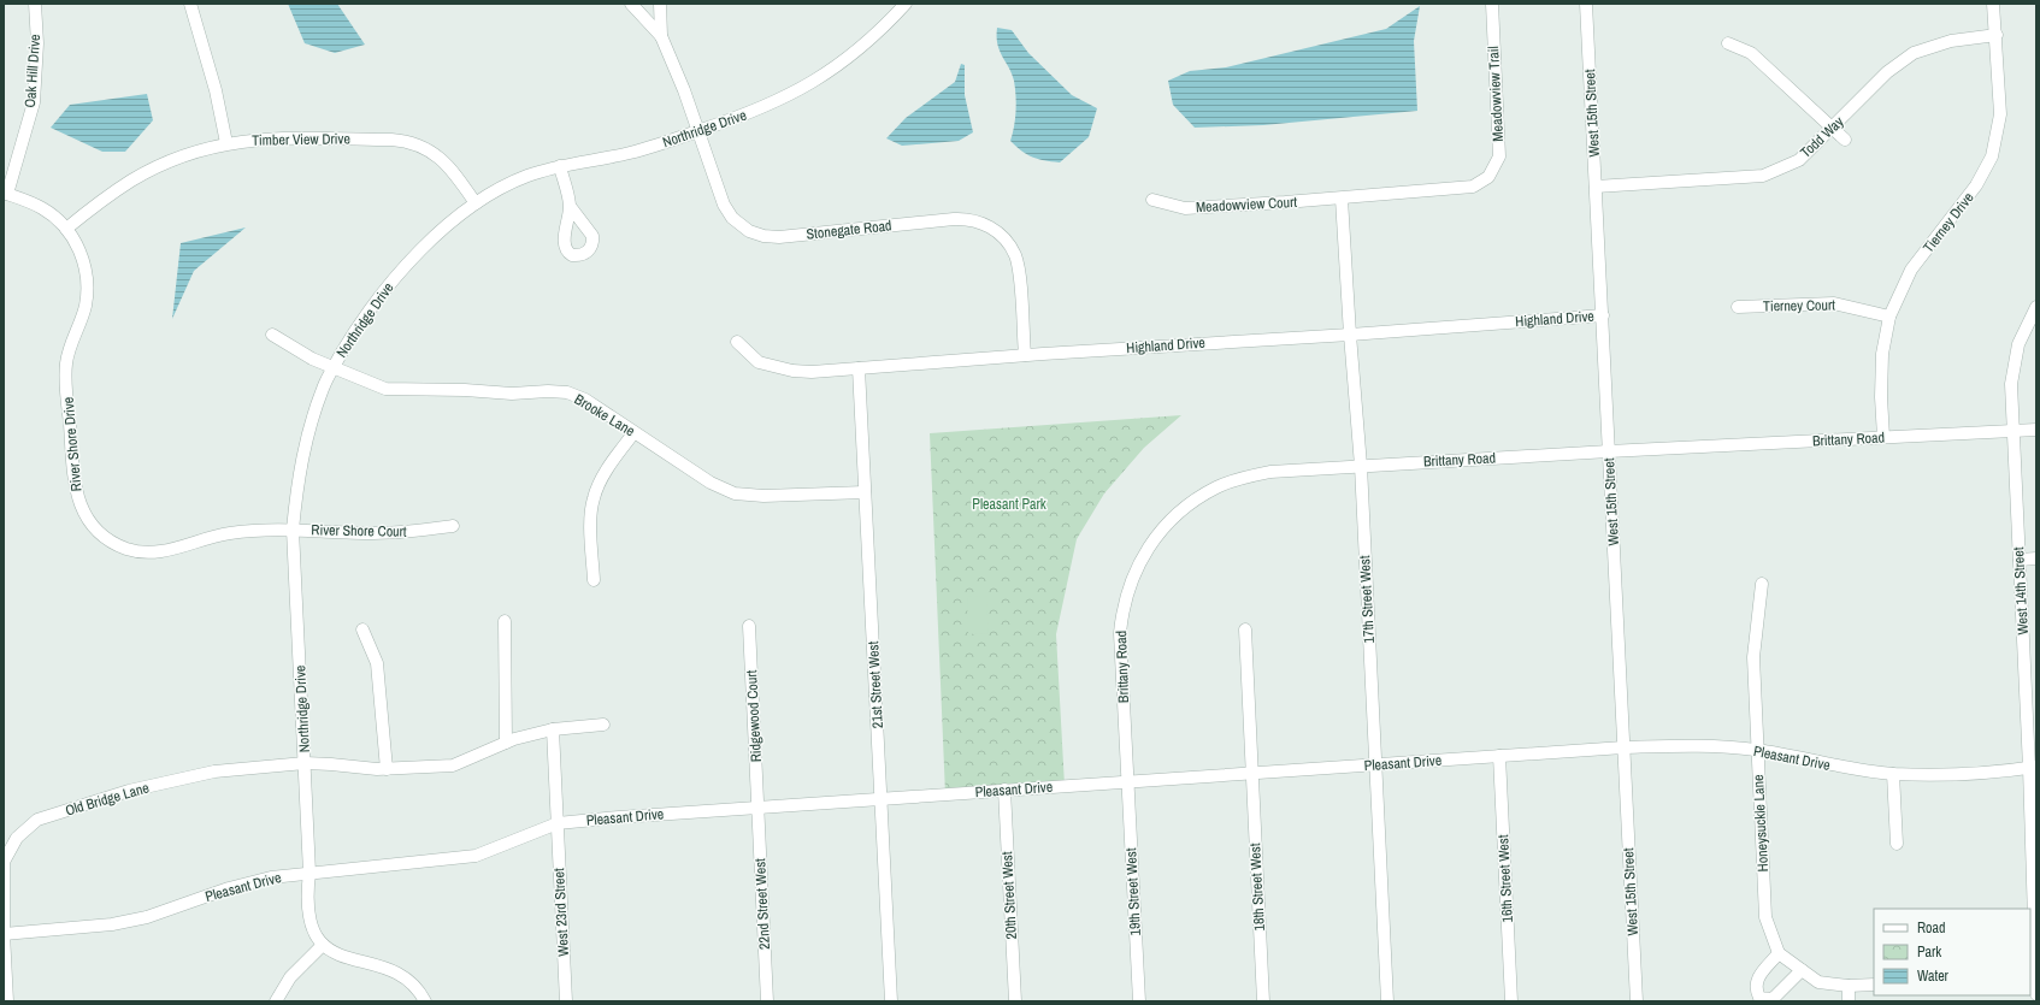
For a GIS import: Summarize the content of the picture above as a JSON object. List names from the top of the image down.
{
  "streets": {
    "street": [
      "Oak Hill Drive",
      "Meadowview Trail",
      "West 15th Street",
      "Northridge Drive",
      "Todd Way",
      "Timber View Drive",
      "Meadowview Court",
      "Tierney Drive",
      "Stonegate Road",
      "Tierney Court",
      "Highland Drive",
      "Brooke Lane",
      "Brittany Road",
      "River Shore Drive",
      "River Shore Court",
      "West 14th Street",
      "17th Street West",
      "21st Street West",
      "Ridgewood Court",
      "Pleasant Drive",
      "Old Bridge Lane",
      "Honeysuckle Lane",
      "16th Street West",
      "18th Street West",
      "19th Street West",
      "20th Street West",
      "22nd Street West",
      "West 23rd Street"
    ]
  },
  "crossings": [
    ["Oak Hill Drive", "River Shore Drive"],
    ["Meadowview Trail", "Meadowview Court"],
    ["Meadowview Trail", "17th Street West"],
    ["West 15th Street", "Todd Way"],
    ["West 15th Street", "Highland Drive"],
    ["West 15th Street", "Brittany Road"],
    ["West 15th Street", "Pleasant Drive"],
    ["Northridge Drive", "Timber View Drive"],
    ["Northridge Drive", "Stonegate Road"],
    ["Northridge Drive", "Brooke Lane"],
    ["Northridge Drive", "River Shore Drive"],
    ["Northridge Drive", "River Shore Court"],
    ["Northridge Drive", "Pleasant Drive"],
    ["Northridge Drive", "Old Bridge Lane"],
    ["Todd Way", "Tierney Drive"],
    ["Timber View Drive", "River Shore Drive"],
    ["Meadowview Court", "17th Street West"],
    ["Tierney Drive", "Tierney Court"],
    ["Tierney Drive", "Brittany Road"],
    ["Stonegate Road", "Highland Drive"],
    ["Highland Drive", "17th Street West"],
    ["Highland Drive", "21st Street West"],
    ["Brooke Lane", "21st Street West"],
    ["Brittany Road", "West 14th Street"],
    ["Brittany Road", "17th Street West"],
    ["Brittany Road", "Pleasant Drive"],
    ["Brittany Road", "19th Street West"],
    ["River Shore Drive", "River Shore Court"],
    ["West 14th Street", "Pleasant Drive"],
    ["17th Street West", "Pleasant Drive"],
    ["21st Street West", "Pleasant Drive"],
    ["Ridgewood Court", "Pleasant Drive"],
    ["Ridgewood Court", "22nd Street West"],
    ["Pleasant Drive", "Old Bridge Lane"],
    ["Pleasant Drive", "Honeysuckle Lane"],
    ["Pleasant Drive", "16th Street West"],
    ["Pleasant Drive", "18th Street West"],
    ["Pleasant Drive", "19th Street West"],
    ["Pleasant Drive", "20th Street West"],
    ["Pleasant Drive", "22nd Street West"],
    ["Pleasant Drive", "West 23rd Street"],
    ["Old Bridge Lane", "West 23rd Street"]
  ],
  "parks": ["Pleasant Park"],
  "legend": ["Road", "Park", "Water"]
}
